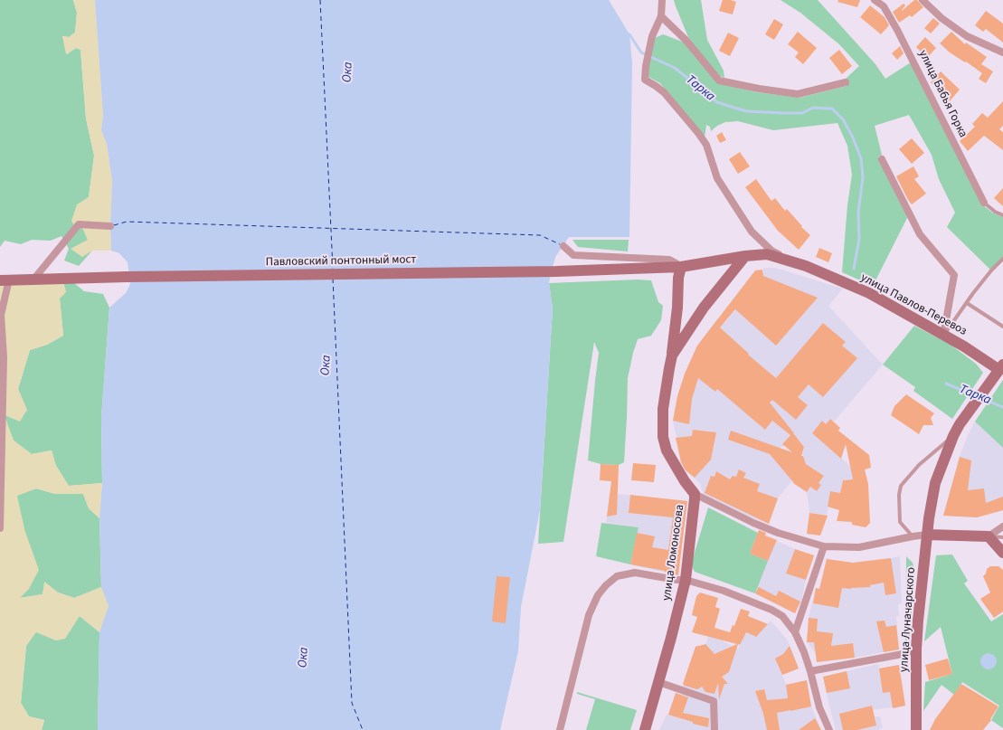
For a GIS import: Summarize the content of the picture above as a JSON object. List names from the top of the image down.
{
  "streets": {
    "main road": [
      "Павловский понтонный мост",
      "улица Павлов-Перевоз",
      "улица Ломоносова",
      "улица Луначарского"
    ],
    "street": ["улица Бабья Горка"]
  },
  "crossings": [
    ["Павловский понтонный мост", "улица Павлов-Перевоз"],
    ["улица Павлов-Перевоз", "улица Ломоносова"],
    ["улица Павлов-Перевоз", "улица Луначарского"]
  ],
  "water": ["Ока", "Тарка"]
}
